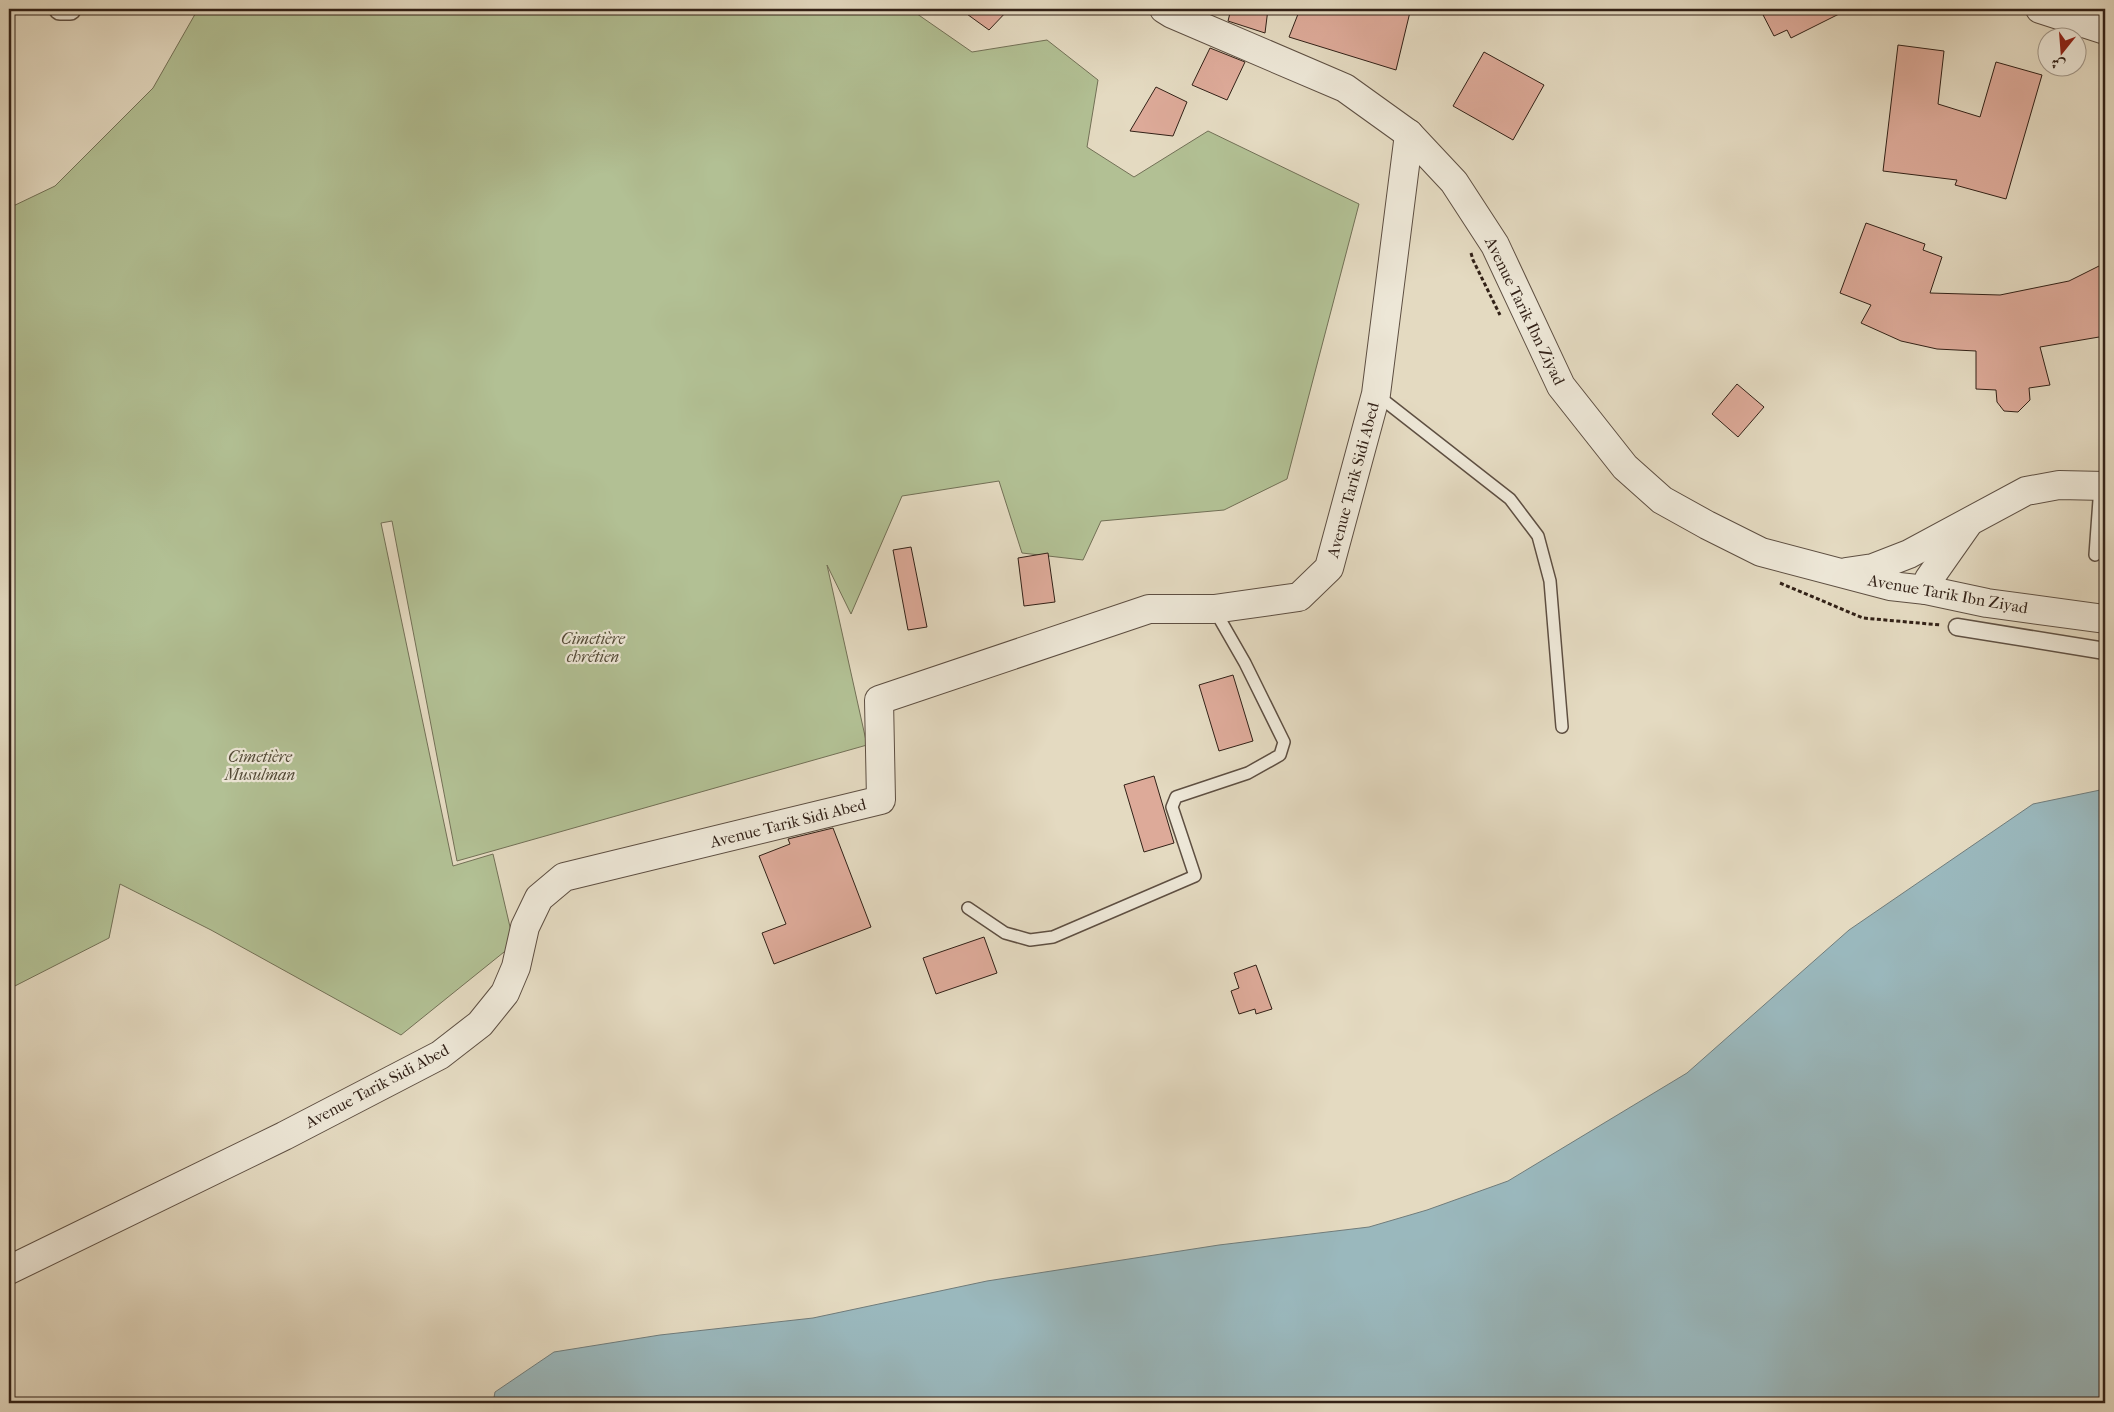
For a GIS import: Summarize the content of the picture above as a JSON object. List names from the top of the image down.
{
  "streets": {
    "street": ["Avenue Tarik Ibn Ziyad", "Avenue Tarik Sidi Abed"]
  },
  "crossings": [
    ["Avenue Tarik Ibn Ziyad", "Avenue Tarik Sidi Abed"]
  ],
  "parks": ["Cimetière chrétien", "Cimetière Musulman"],
  "north": "bottom"
}
